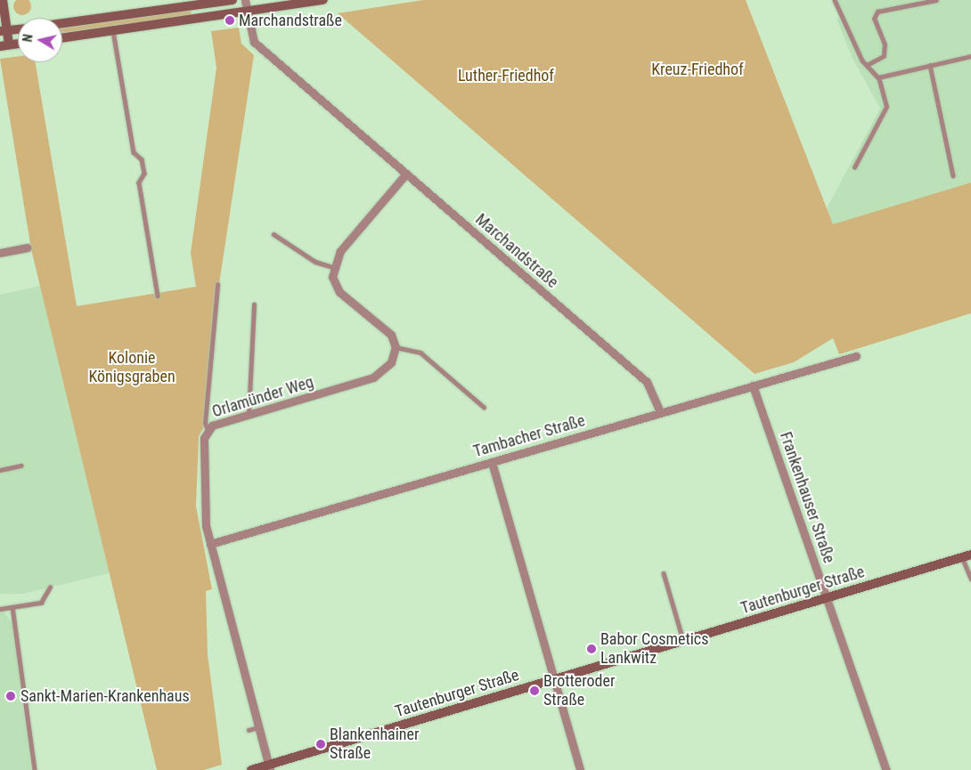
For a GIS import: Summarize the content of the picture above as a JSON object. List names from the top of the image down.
{
  "streets": {
    "street": [
      "Marchandstraße",
      "Orlamünder Weg",
      "Tambacher Straße",
      "Frankenhauser Straße",
      "Tautenburger Straße"
    ]
  },
  "crossings": [
    ["Marchandstraße", "Tambacher Straße"],
    ["Orlamünder Weg", "Tambacher Straße"],
    ["Tambacher Straße", "Frankenhauser Straße"],
    ["Frankenhauser Straße", "Tautenburger Straße"]
  ],
  "parks": ["Kreuz-Friedhof", "Luther-Friedhof", "Kolonie Königsgraben"],
  "places": [
    "Marchandstraße",
    "Babor Cosmetics Lankwitz",
    "Brotteroder Straße",
    "Sankt-Marien-Krankenhaus",
    "Blankenhainer Straße"
  ],
  "north": "left"
}
